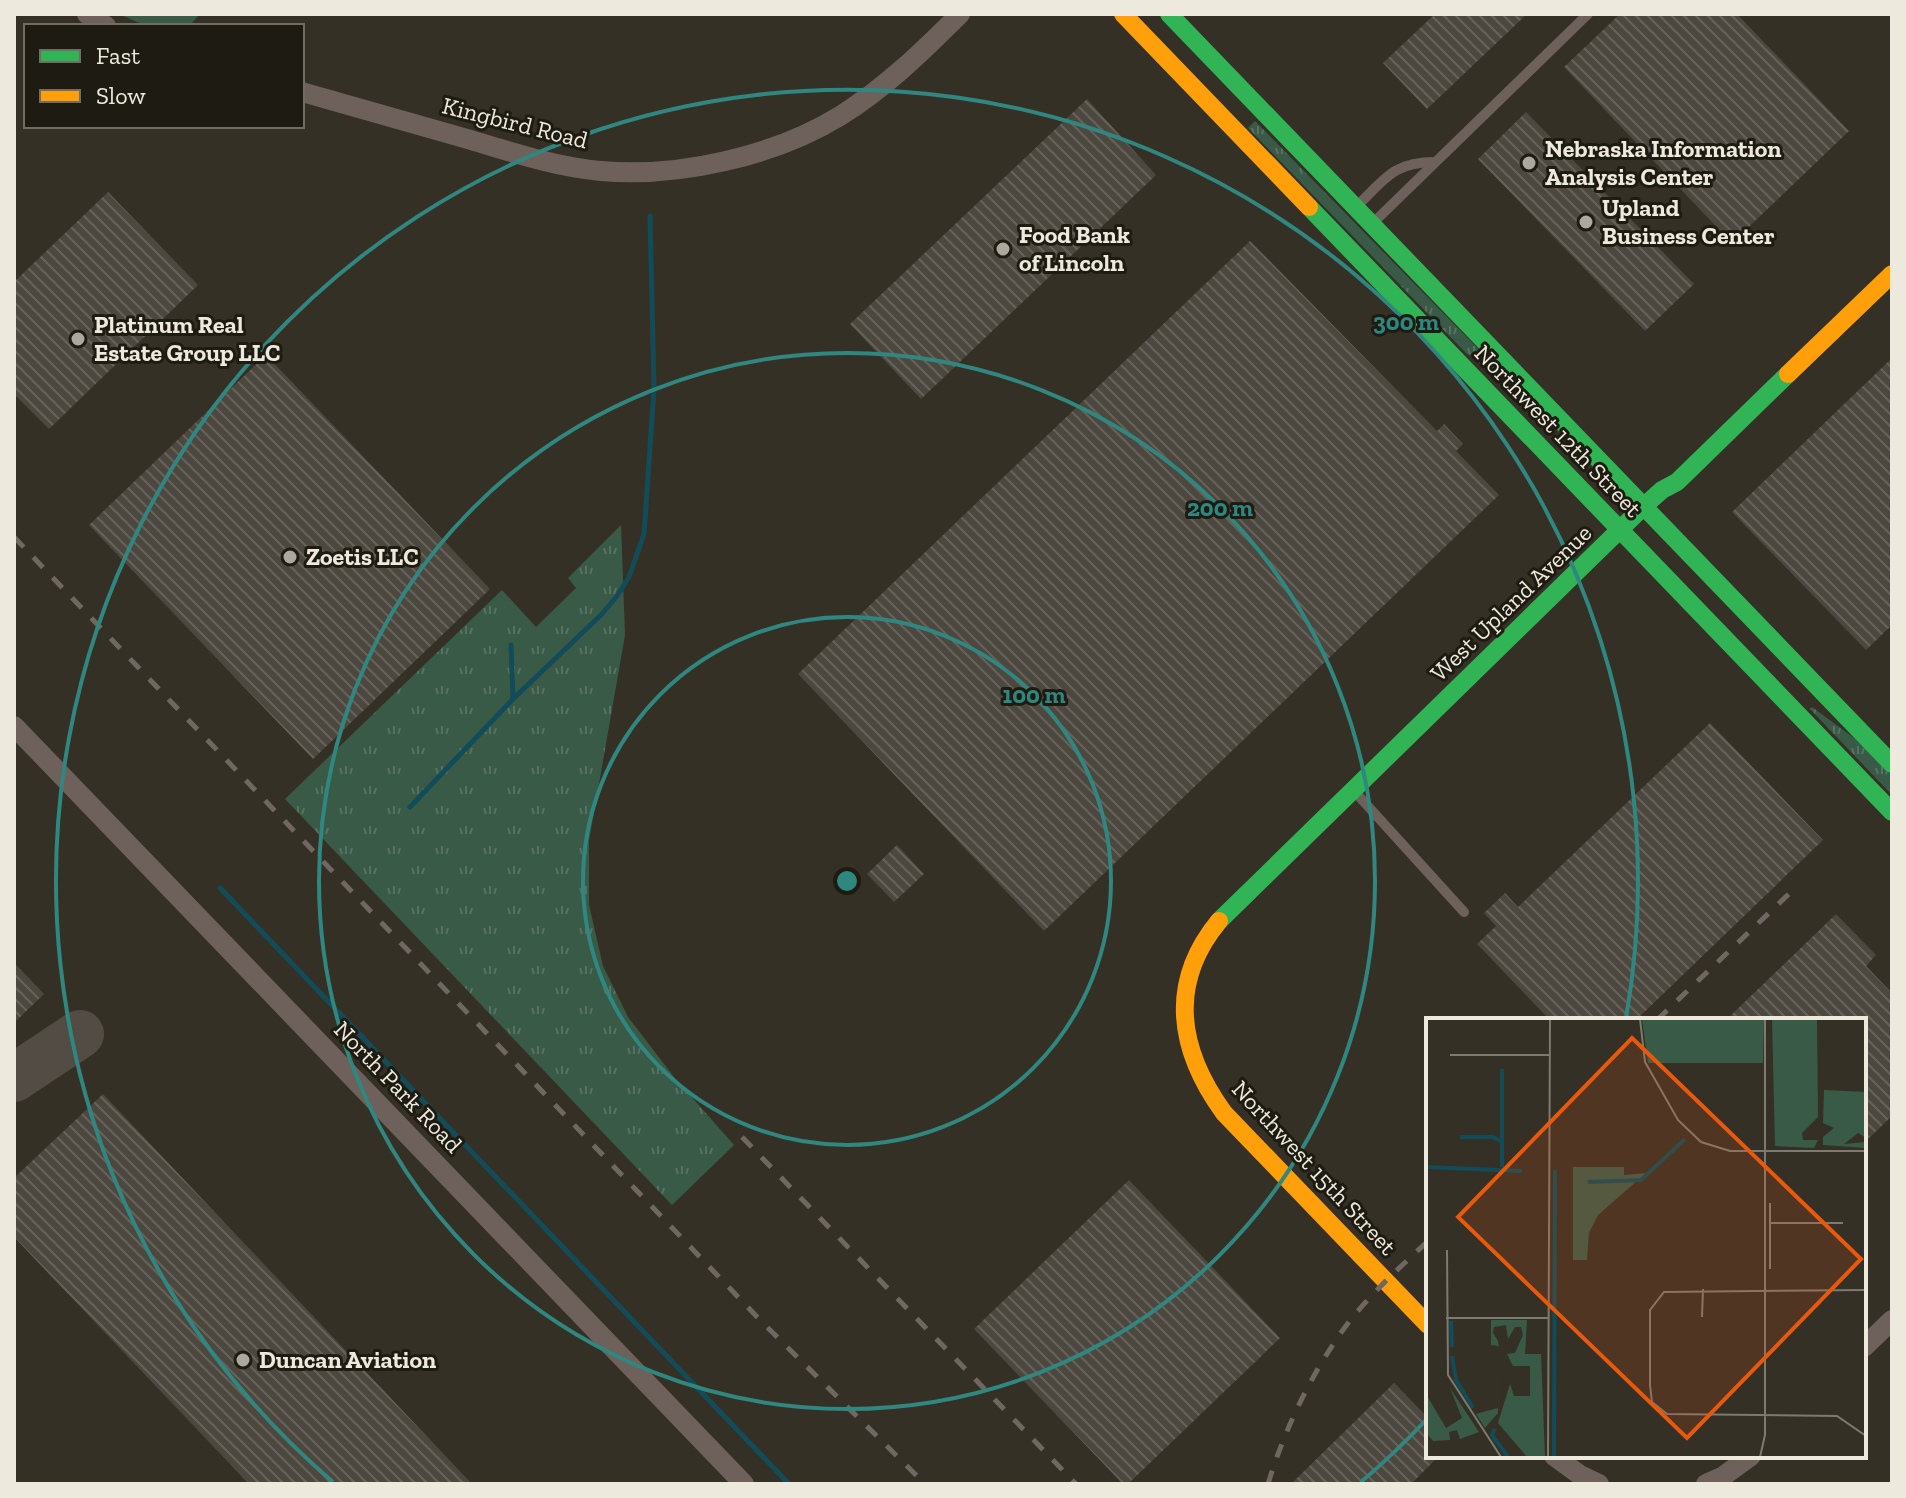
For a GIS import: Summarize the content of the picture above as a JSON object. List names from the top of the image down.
{
  "streets": {
    "main road": ["Northwest 12th Street", "West Upland Avenue", "Northwest 15th Street"],
    "street": ["Kingbird Road", "North Park Road"]
  },
  "crossings": [
    ["Northwest 12th Street", "West Upland Avenue"],
    ["West Upland Avenue", "Northwest 15th Street"]
  ],
  "places": [
    "Nebraska Information Analysis Center",
    "Upland Business Center",
    "Food Bank of Lincoln",
    "Platinum Real Estate Group LLC",
    "Zoetis LLC",
    "Duncan Aviation"
  ],
  "legend": ["Fast", "Slow"],
  "rings": ["300 m", "200 m", "100 m"]
}
